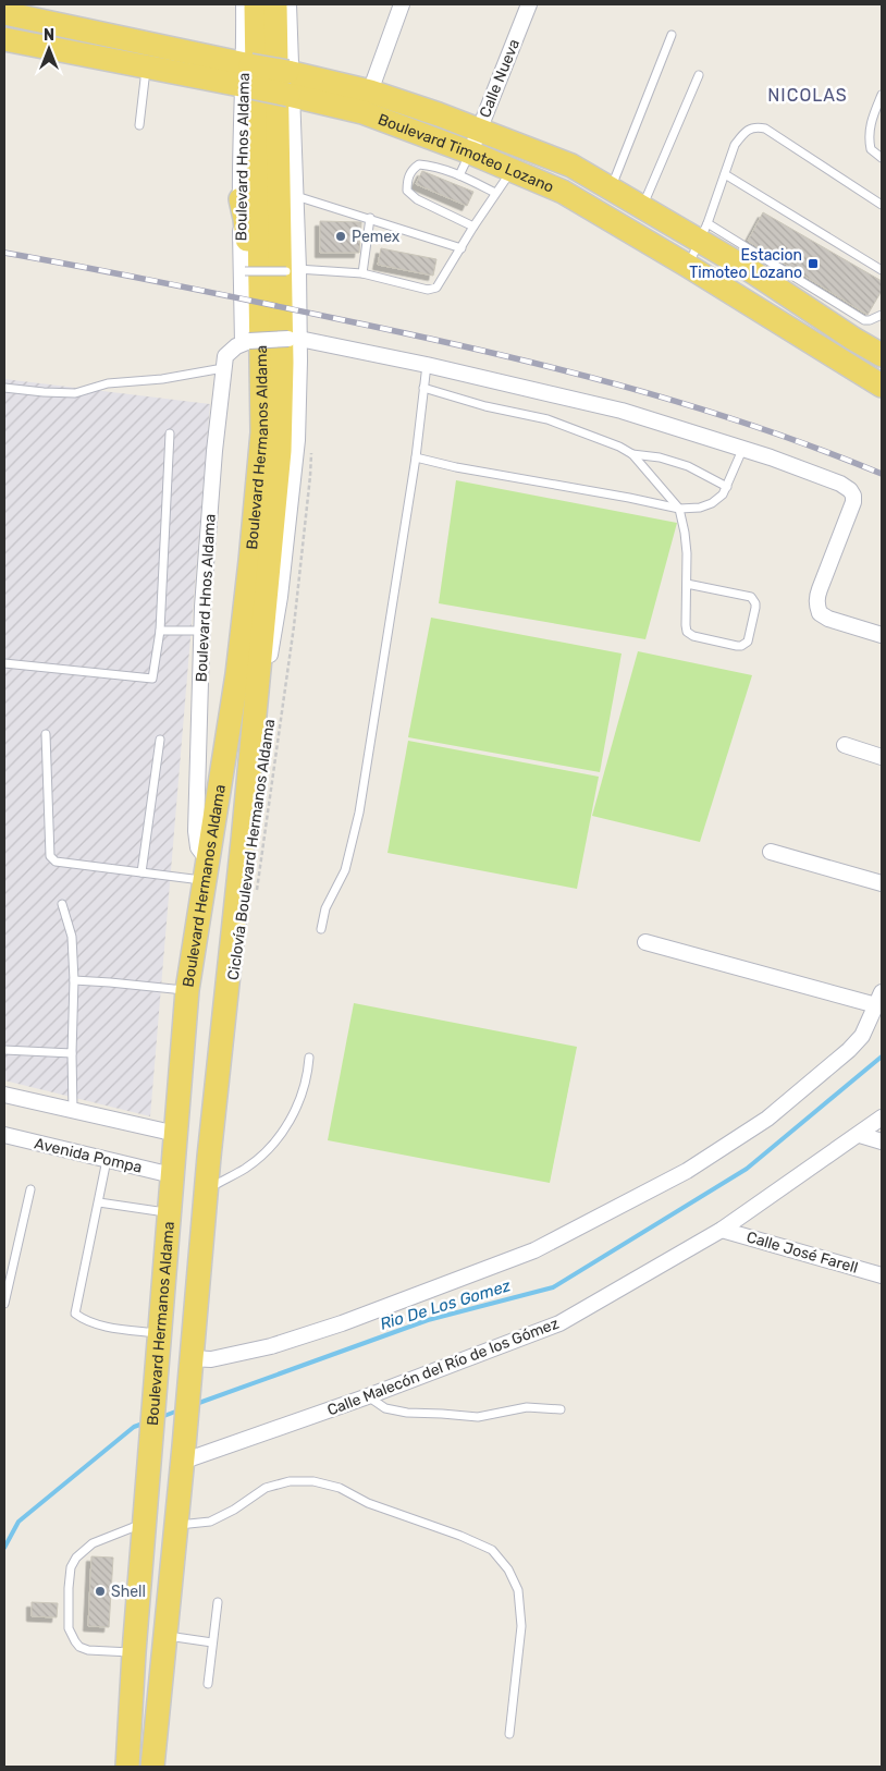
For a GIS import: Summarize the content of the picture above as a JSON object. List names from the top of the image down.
{
  "streets": {
    "main road": ["Boulevard Timoteo Lozano", "Boulevard Hermanos Aldama"],
    "street": [
      "Calle Nueva",
      "Boulevard Hnos Aldama",
      "Avenida Pompa",
      "Calle José Farell",
      "Calle Malecón del Río de los Gómez"
    ],
    "path": ["Ciclovía Boulevard Hermanos Aldama"]
  },
  "crossings": [
    ["Calle Nueva", "Boulevard Timoteo Lozano"],
    ["Boulevard Timoteo Lozano", "Boulevard Hnos Aldama"],
    ["Boulevard Hnos Aldama", "Boulevard Hermanos Aldama"],
    ["Boulevard Hermanos Aldama", "Avenida Pompa"],
    ["Boulevard Hermanos Aldama", "Calle Malecón del Río de los Gómez"],
    ["Calle José Farell", "Calle Malecón del Río de los Gómez"]
  ],
  "districts": ["NICOLAS"],
  "water": ["Rio De Los Gomez"],
  "places": {
    "other": ["Pemex", "Shell"],
    "transit": ["Estacion Timoteo Lozano"]
  },
  "north": "top"
}
